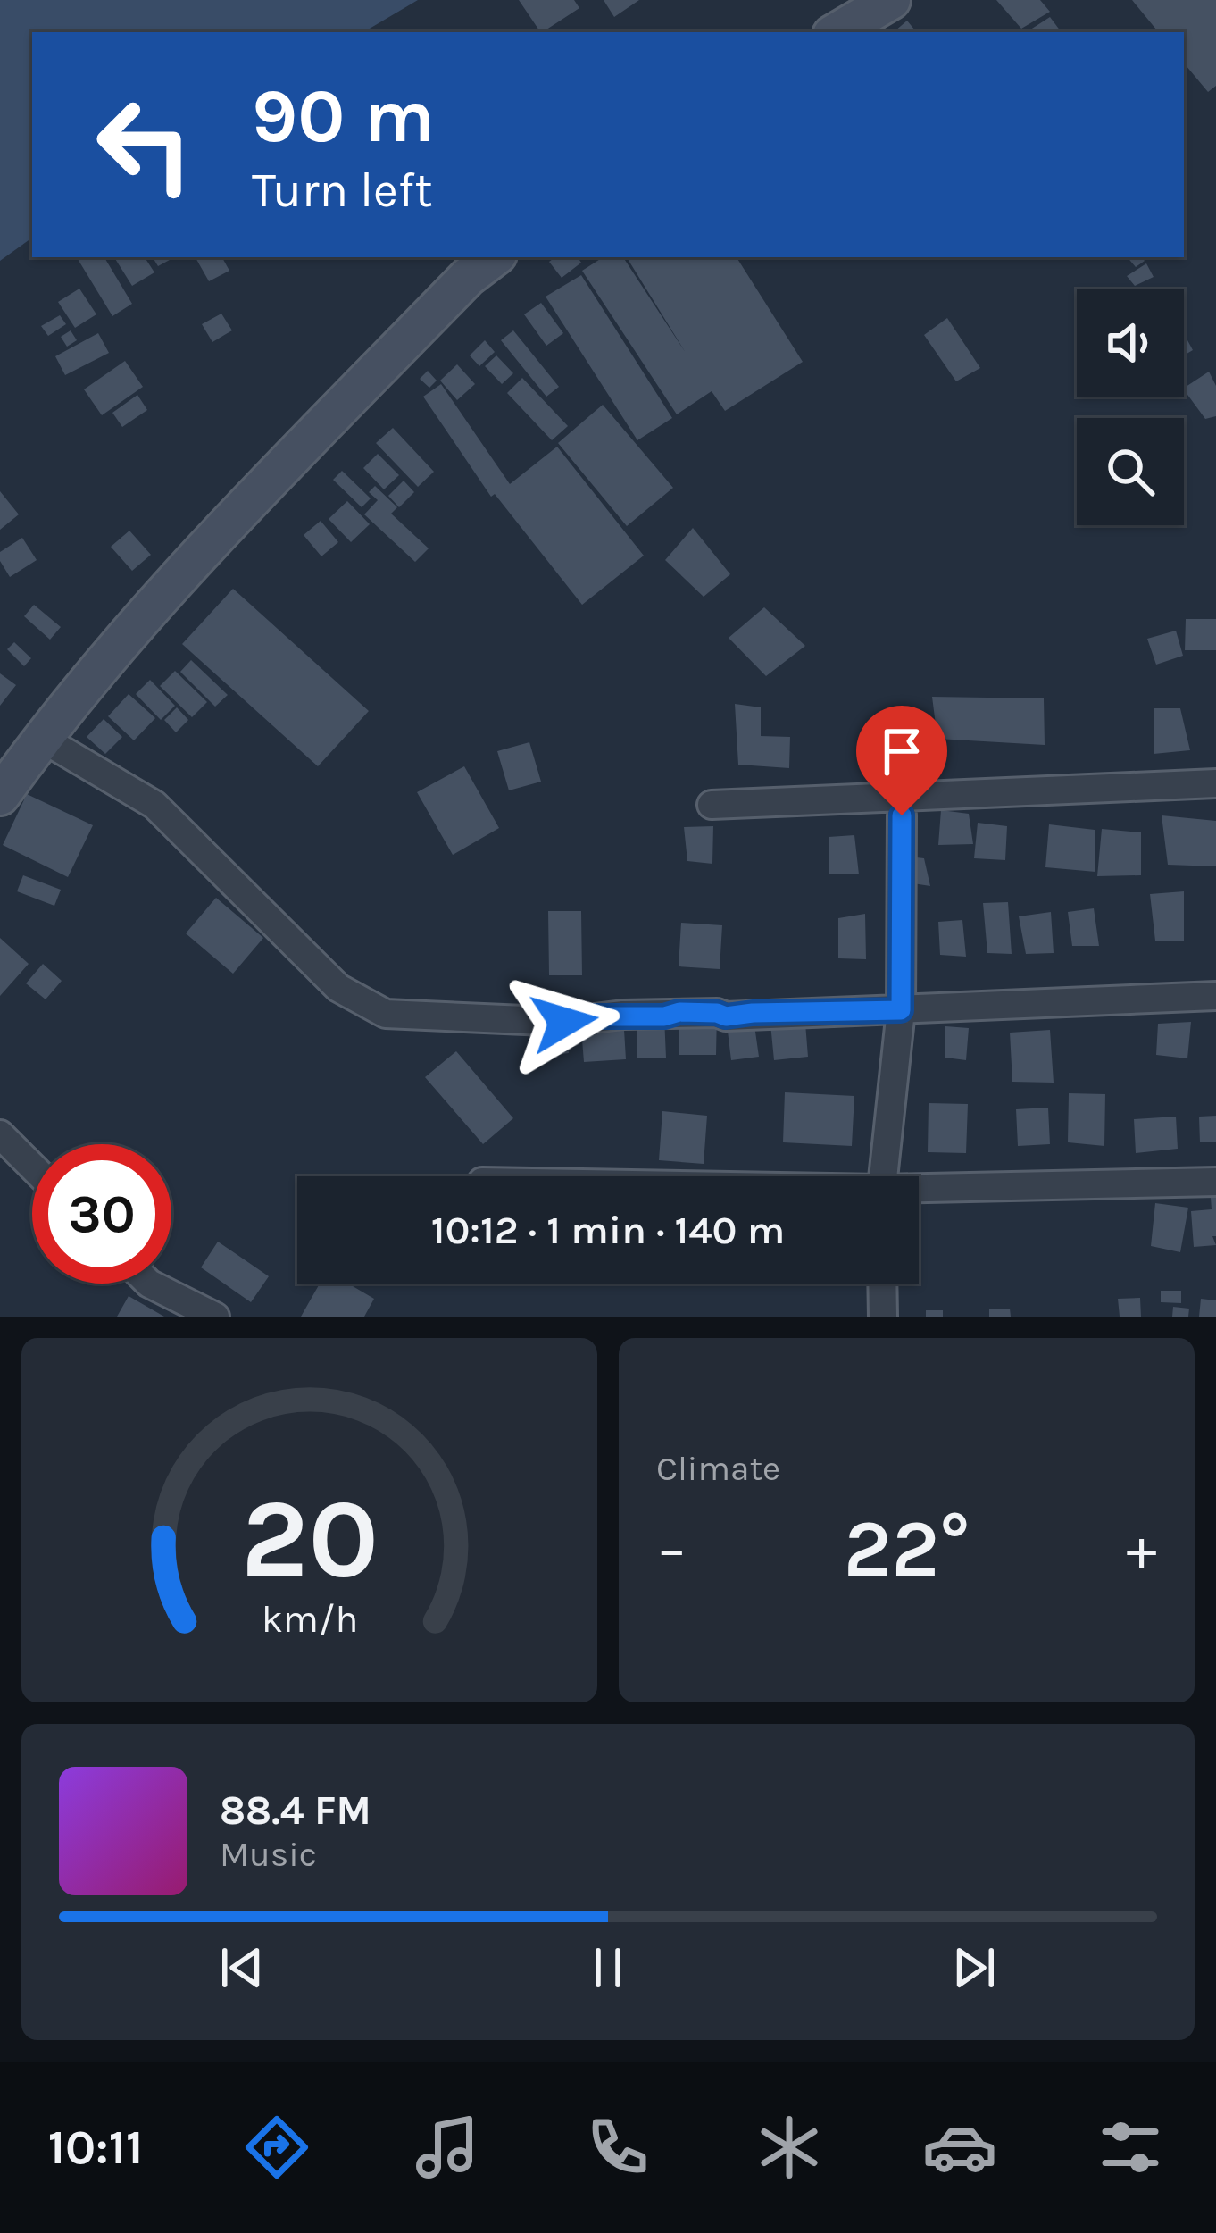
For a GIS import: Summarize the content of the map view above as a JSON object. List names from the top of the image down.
{
  "page": {
    "turn": ["90 m", "Turn left"],
    "limit": "30",
    "trip": "10:12 · 1 min · 140 m",
    "tile": "Climate",
    "heat": ["−", "22°", "+"],
    "song": ["88.4 FM", "Music"],
    "tabs": "10:11",
    "gauge": ["20", "km/h"]
  }
}
